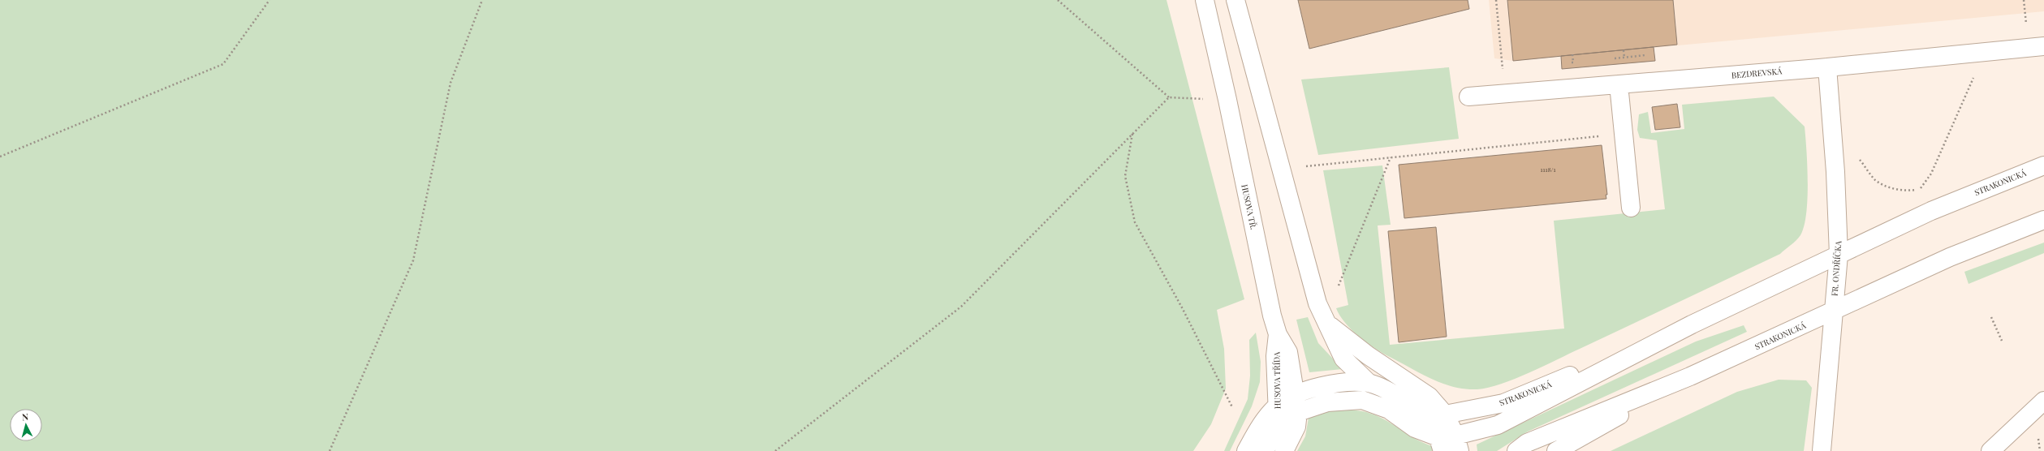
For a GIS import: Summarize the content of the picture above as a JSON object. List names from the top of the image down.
{
  "streets": {
    "street": [
      "BEZDREVSKÁ",
      "STRAKONICKÁ",
      "HUSOVA TŘ.",
      "FR. ONDŘÍČKA",
      "HUSOVA TŘÍDA"
    ]
  },
  "crossings": [
    ["BEZDREVSKÁ", "FR. ONDŘÍČKA"],
    ["STRAKONICKÁ", "FR. ONDŘÍČKA"],
    ["HUSOVA TŘ.", "HUSOVA TŘÍDA"]
  ],
  "house_numbers": ["1118/1"],
  "north": "top"
}
